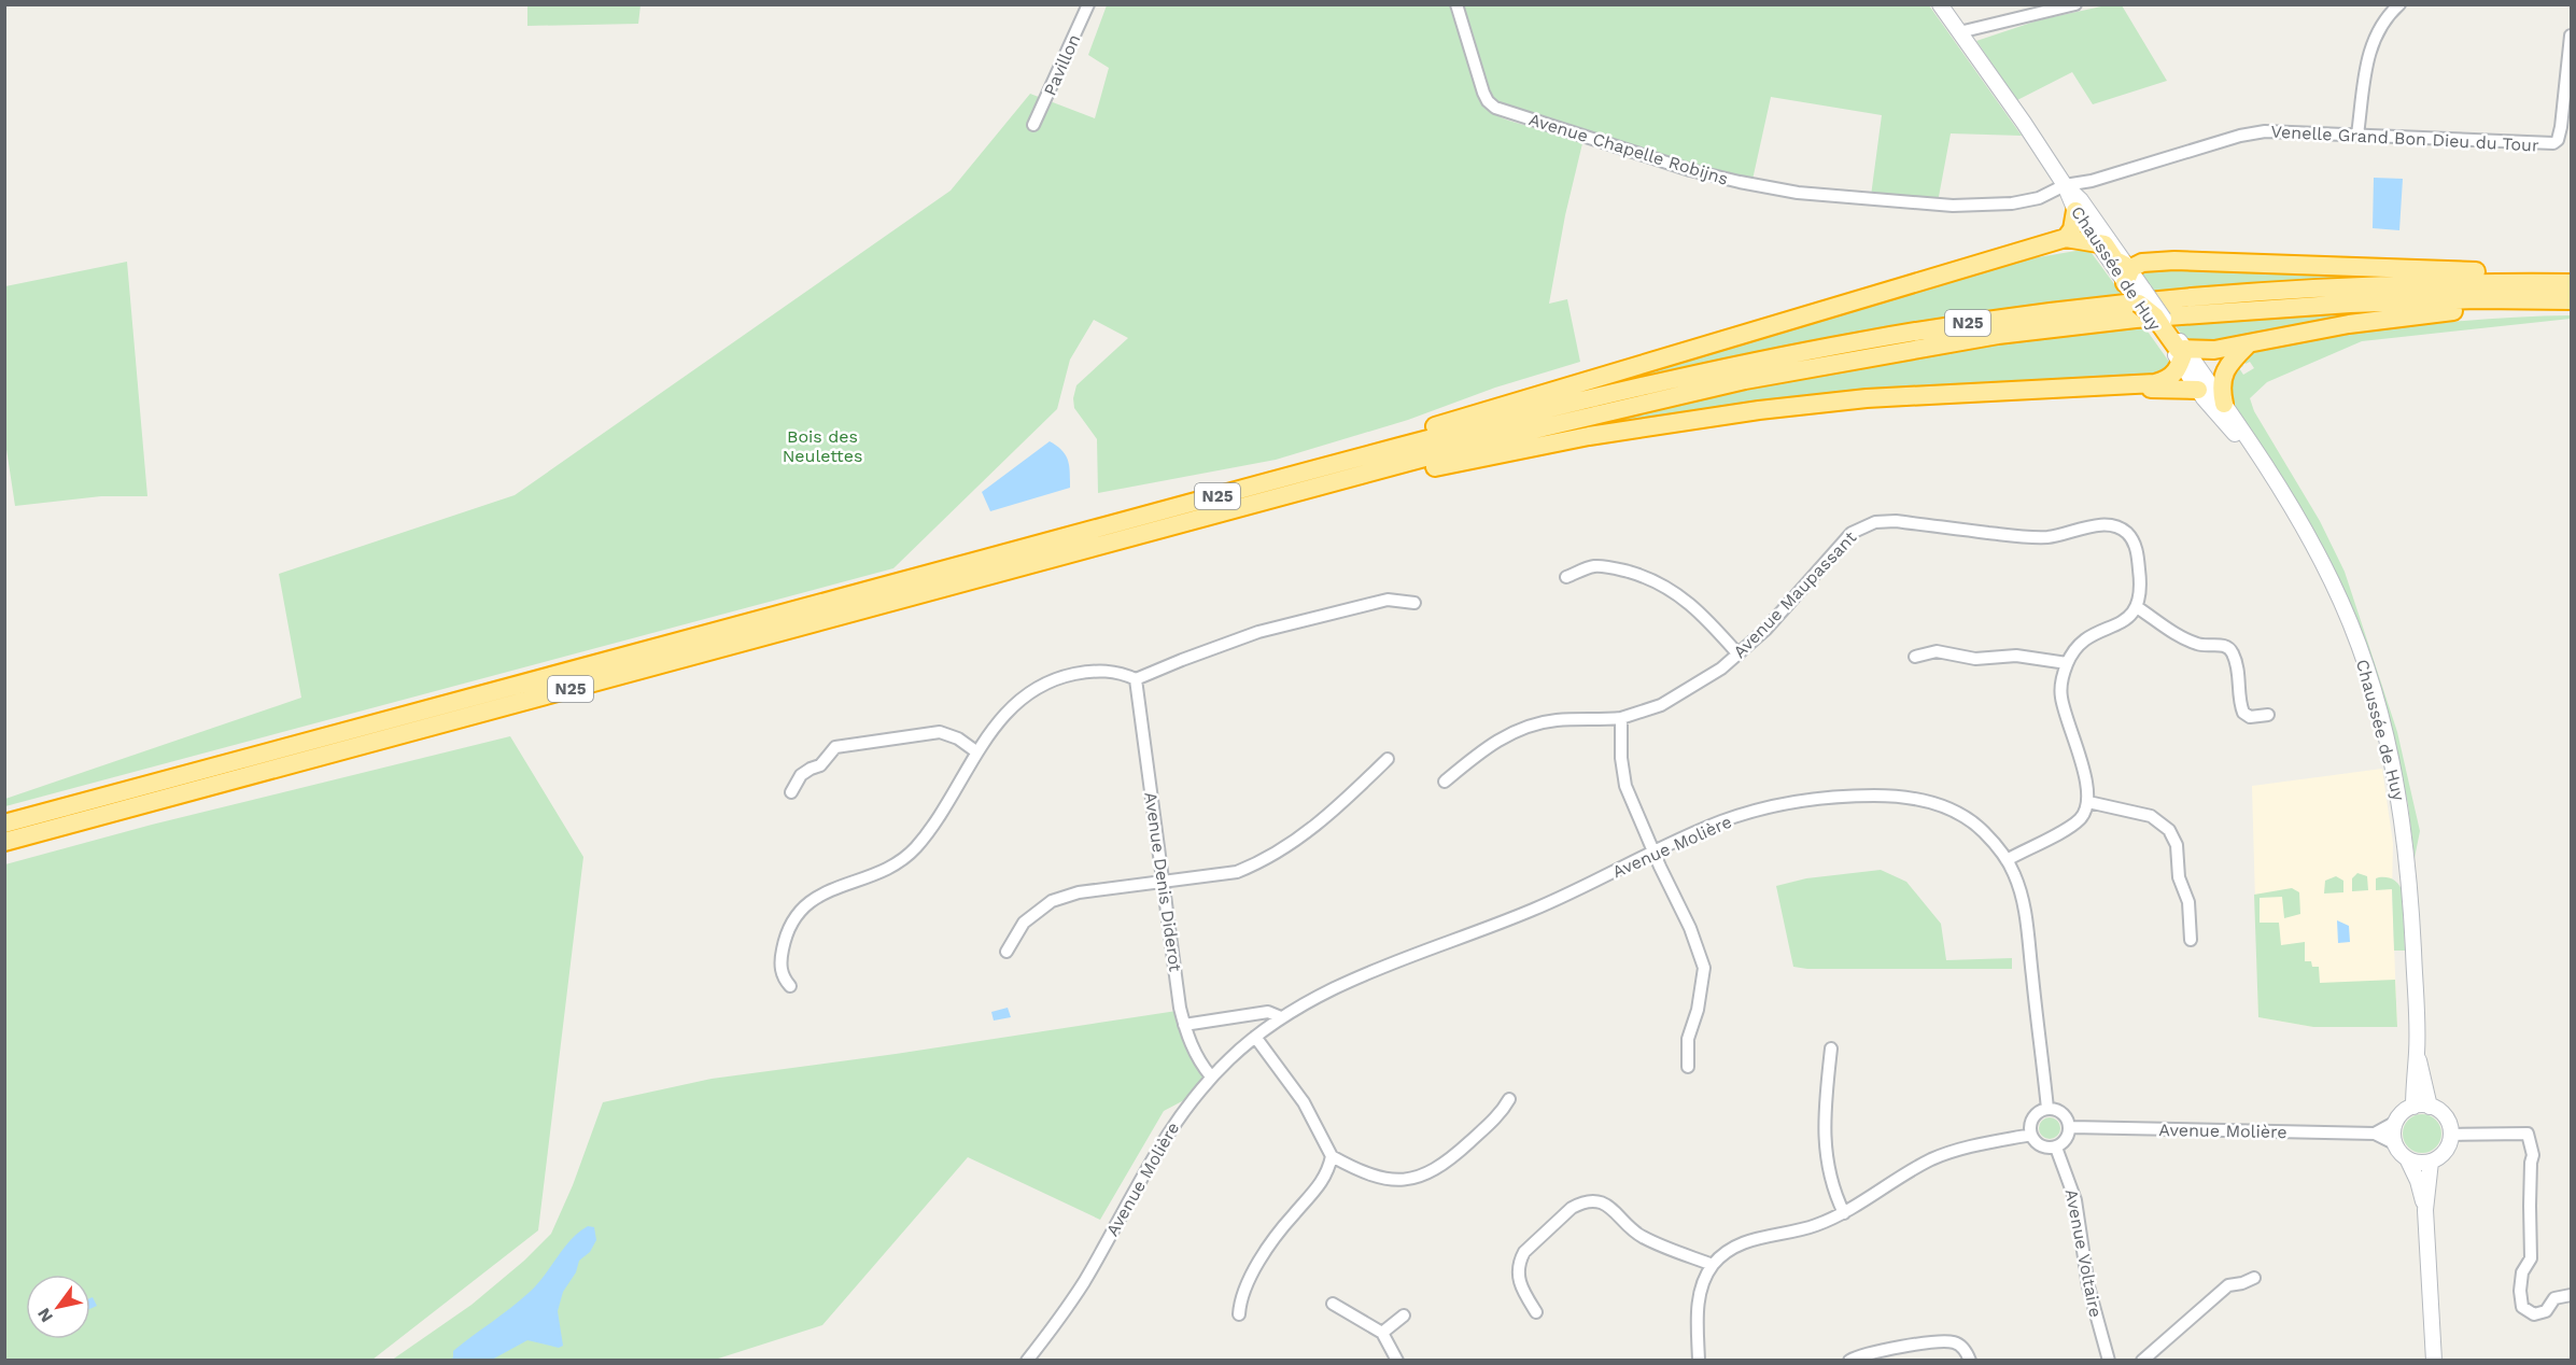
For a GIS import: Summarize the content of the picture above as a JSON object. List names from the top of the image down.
{
  "streets": {
    "highway": ["N25"],
    "main road": ["Chaussée de Huy"],
    "street": [
      "Pavillon",
      "Venelle Grand Bon Dieu du Tour",
      "Avenue Chapelle Robijns",
      "Avenue Maupassant",
      "Avenue Molière",
      "Avenue Denis Diderot",
      "Avenue Voltaire"
    ]
  },
  "crossings": [
    ["Venelle Grand Bon Dieu du Tour", "Avenue Chapelle Robijns"],
    ["Venelle Grand Bon Dieu du Tour", "Chaussée de Huy"],
    ["Avenue Chapelle Robijns", "Chaussée de Huy"],
    ["Chaussée de Huy", "Avenue Molière"],
    ["Avenue Molière", "Avenue Denis Diderot"],
    ["Avenue Molière", "Avenue Voltaire"]
  ],
  "parks": ["Bois des Neulettes"],
  "north": "bottom left"
}
